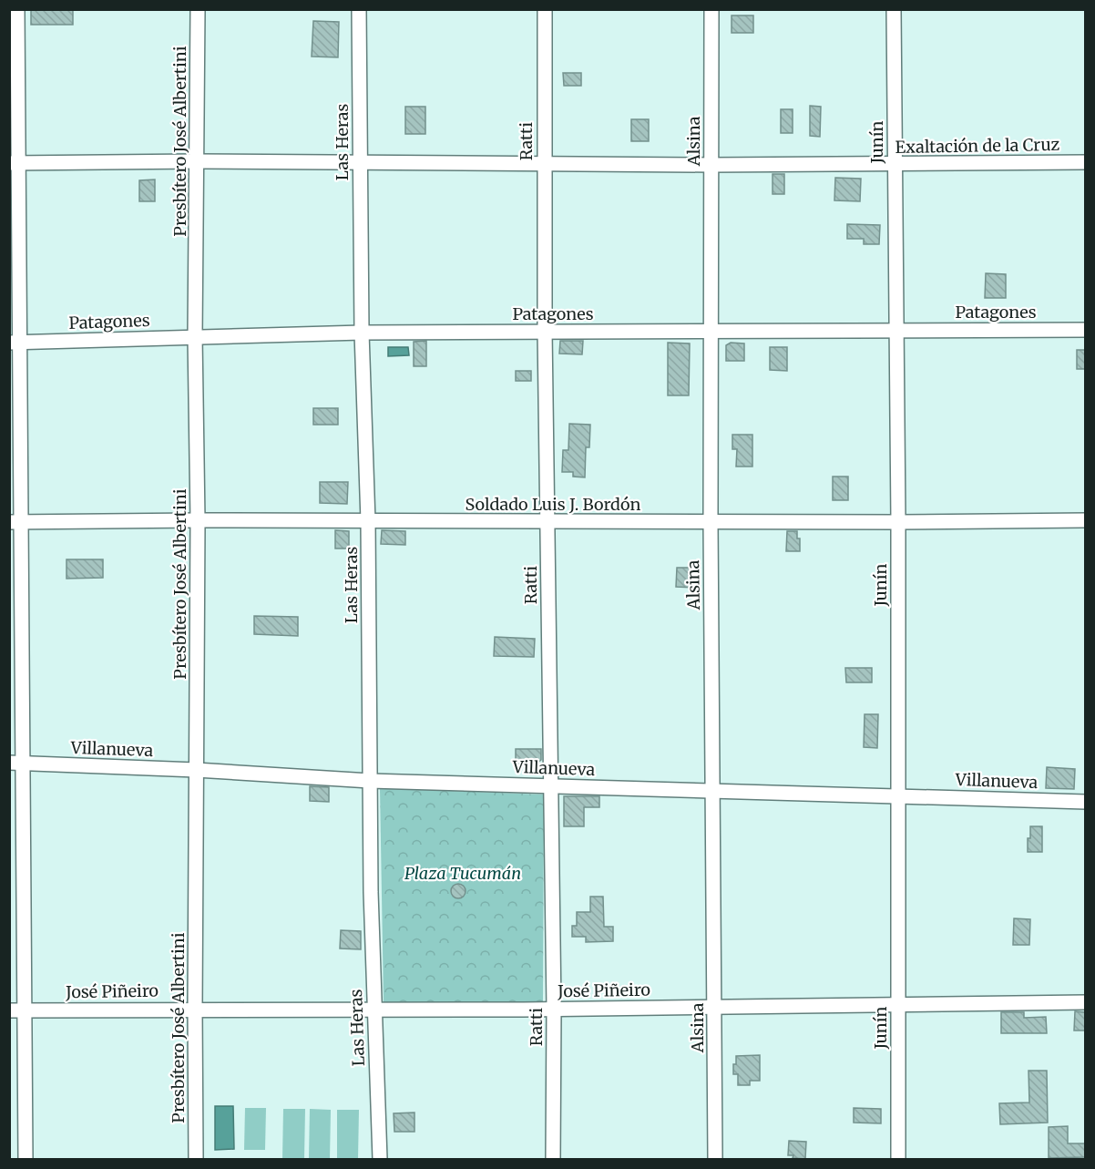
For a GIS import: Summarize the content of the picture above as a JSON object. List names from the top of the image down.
{
  "streets": {
    "street": [
      "Presbítero José Albertini",
      "Ratti",
      "Alsina",
      "Las Heras",
      "Junín",
      "Exaltación de la Cruz",
      "Patagones",
      "Soldado Luis J. Bordón",
      "Villanueva",
      "José Piñeiro"
    ]
  },
  "crossings": [
    ["Presbítero José Albertini", "Exaltación de la Cruz"],
    ["Presbítero José Albertini", "Patagones"],
    ["Presbítero José Albertini", "Soldado Luis J. Bordón"],
    ["Presbítero José Albertini", "Villanueva"],
    ["Presbítero José Albertini", "José Piñeiro"],
    ["Ratti", "Exaltación de la Cruz"],
    ["Ratti", "Patagones"],
    ["Ratti", "Soldado Luis J. Bordón"],
    ["Ratti", "Villanueva"],
    ["Ratti", "José Piñeiro"],
    ["Alsina", "Exaltación de la Cruz"],
    ["Alsina", "Patagones"],
    ["Alsina", "Soldado Luis J. Bordón"],
    ["Alsina", "Villanueva"],
    ["Alsina", "José Piñeiro"],
    ["Las Heras", "Exaltación de la Cruz"],
    ["Las Heras", "Patagones"],
    ["Las Heras", "Soldado Luis J. Bordón"],
    ["Las Heras", "Villanueva"],
    ["Las Heras", "José Piñeiro"],
    ["Junín", "Exaltación de la Cruz"],
    ["Junín", "Patagones"],
    ["Junín", "Soldado Luis J. Bordón"],
    ["Junín", "Villanueva"],
    ["Junín", "José Piñeiro"]
  ],
  "parks": ["Plaza Tucumán"]
}
